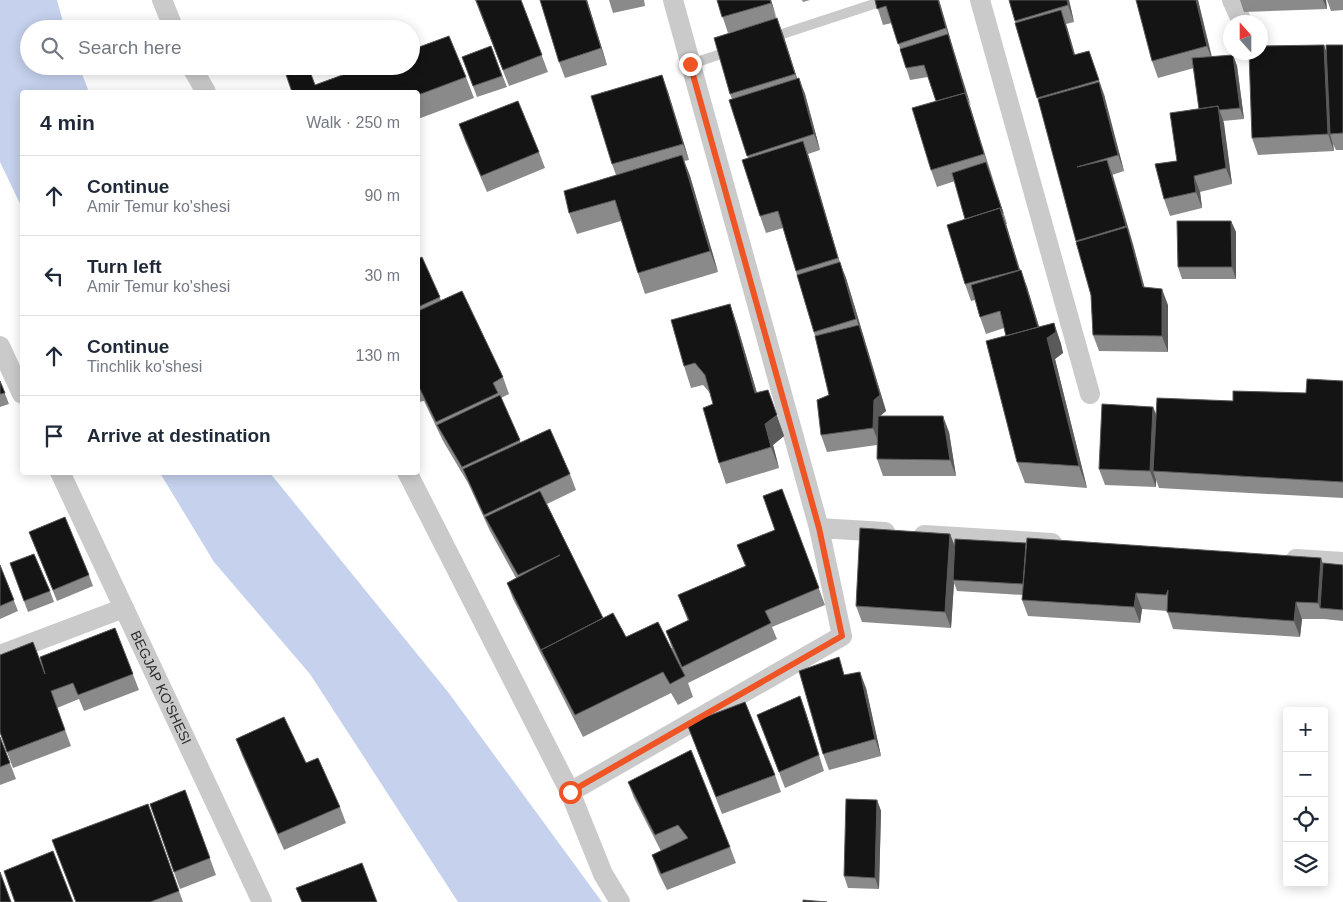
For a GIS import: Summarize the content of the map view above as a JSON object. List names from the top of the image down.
{
  "streets": {
    "street": ["BEGJAP KO'SHESI"]
  },
  "north": "top",
  "page": {
    "search": "Search here",
    "heading": ["4 min", "Walk · 250 m"],
    "list": [
      ["Continue", "Amir Temur ko'shesi", "90 m"],
      ["Turn left", "Amir Temur ko'shesi", "30 m"],
      ["Continue", "Tinchlik ko'shesi", "130 m"],
      "Arrive at destination"
    ],
    "map_buttons": ["+", "−"]
  }
}
